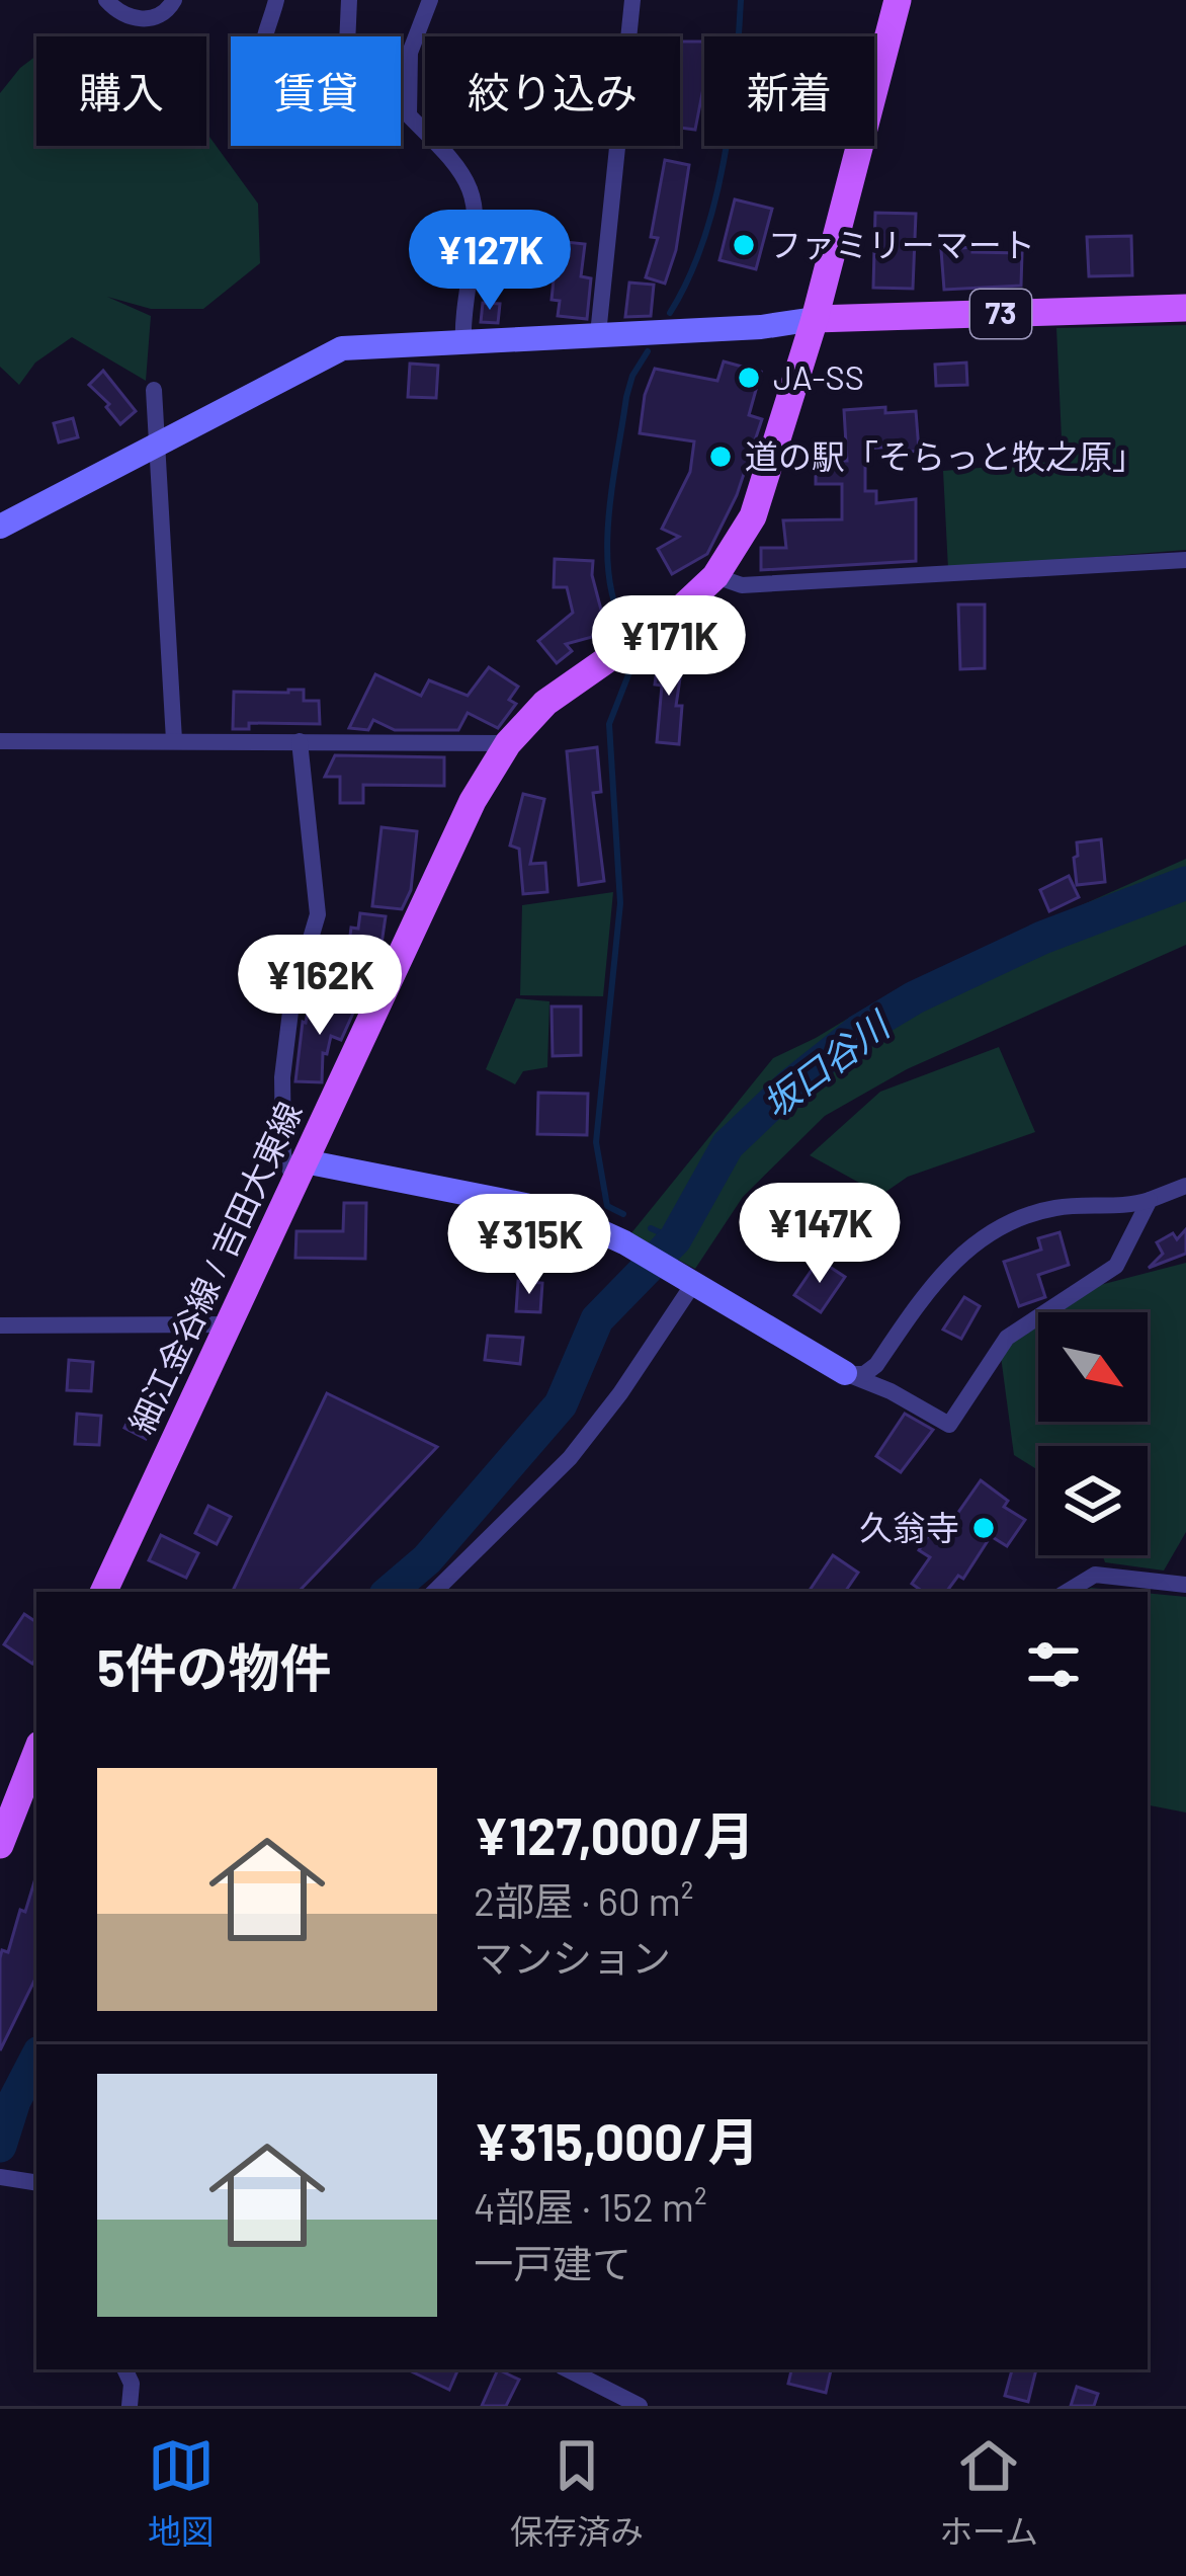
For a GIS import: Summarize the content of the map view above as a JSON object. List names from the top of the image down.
{
  "streets": {
    "main road": ["73", "細江金谷線 / 吉田大東線"]
  },
  "crossings": [
    ["73", "細江金谷線 / 吉田大東線"]
  ],
  "water": ["坂口谷川"],
  "places": [
    "ファミリーマート",
    "JA-SS",
    "道の駅「そらっと牧之原」",
    "久翁寺"
  ],
  "north": "bottom right",
  "page": {
    "chip": [
      "購入",
      "賃貸",
      "絞り込み",
      "新着"
    ],
    "price": [
      "¥127K",
      "¥171K",
      "¥162K",
      "¥147K",
      "¥315K"
    ],
    "heading": "5件の物件",
    "list": [
      {
        "name": "¥127,000/月",
        "note": "2部屋 · 60 m² · マンション"
      },
      {
        "name": "¥315,000/月",
        "note": "4部屋 · 152 m² · 一戸建て"
      }
    ],
    "tabs": ["地図", "保存済み", "ホーム"]
  }
}
